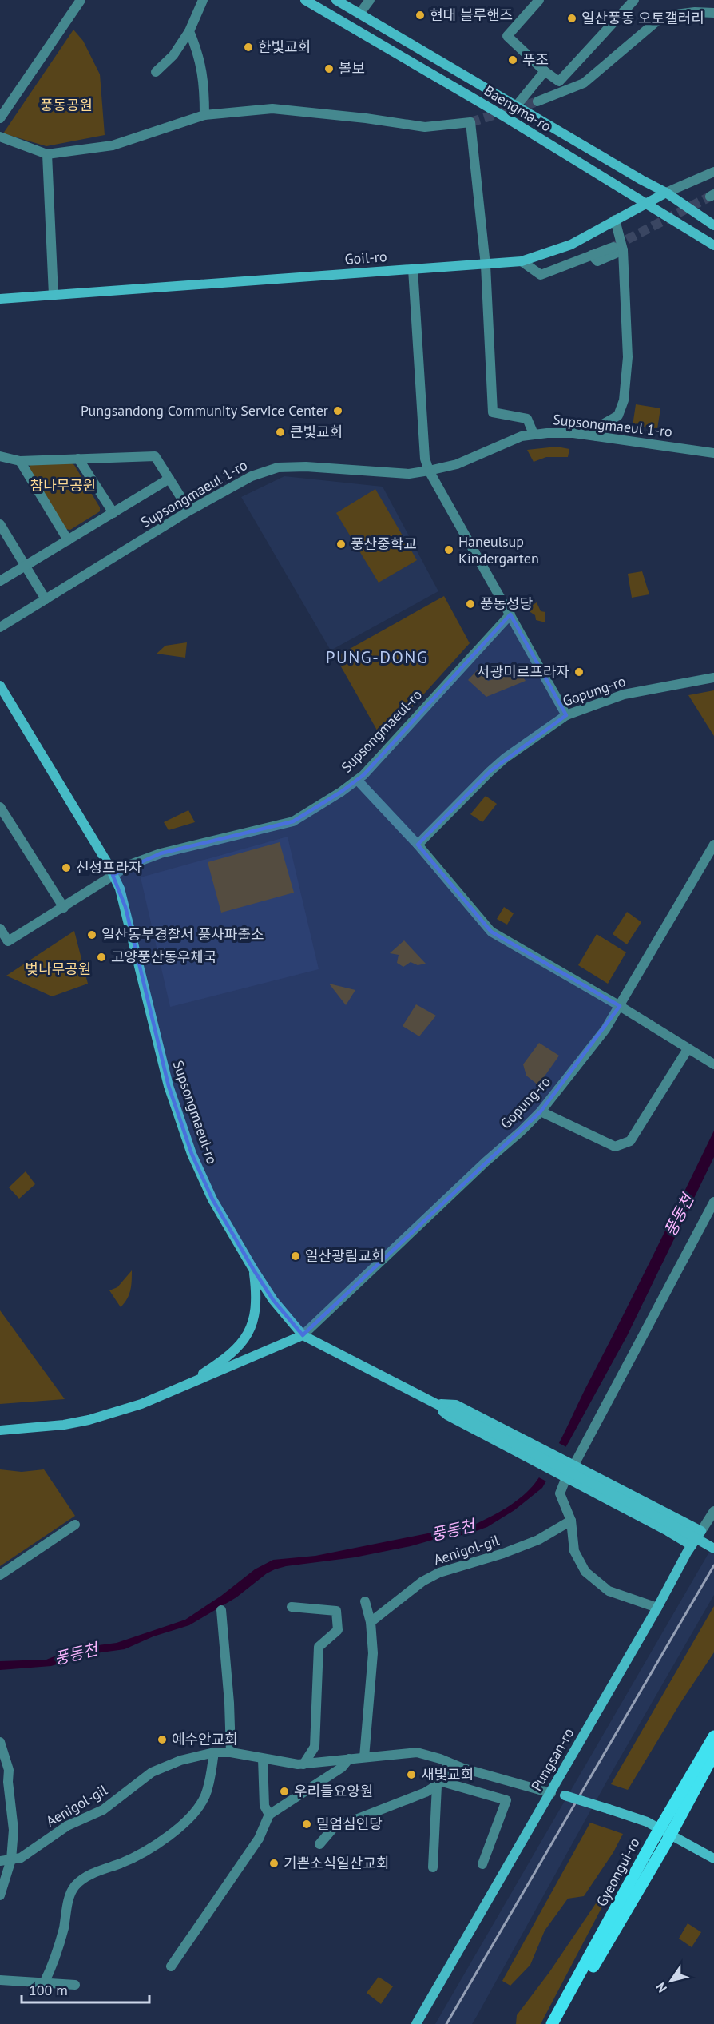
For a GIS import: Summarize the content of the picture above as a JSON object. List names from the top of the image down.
{
  "streets": {
    "main road": [
      "Baengma-ro",
      "Goil-ro",
      "Supsongmaeul-ro",
      "Pungsan-ro",
      "Gyeongui-ro"
    ],
    "street": ["Supsongmaeul 1-ro", "Gopung-ro", "Aenigol-gil"]
  },
  "crossings": [
    ["Baengma-ro", "Goil-ro"],
    ["Gopung-ro", "Supsongmaeul-ro"],
    ["Aenigol-gil", "Pungsan-ro"]
  ],
  "districts": ["PUNG-DONG"],
  "water": ["풍동천"],
  "parks": ["풍동공원", "참나무공원", "벚나무공원"],
  "places": [
    "현대 블루핸즈",
    "일산풍동 오토갤러리",
    "한빛교회",
    "푸조",
    "볼보",
    "Pungsandong Community Service Center",
    "큰빛교회",
    "풍산중학교",
    "Haneulsup Kindergarten",
    "풍동성당",
    "서광미르프라자",
    "신성프라자",
    "일산동부경찰서 풍사파출소",
    "고양풍산동우체국",
    "일산광림교회",
    "예수안교회",
    "새빛교회",
    "우리들요양원",
    "밀엄심인당",
    "기쁜소식일산교회"
  ],
  "scale_bar": "100 m",
  "north": "bottom left"
}
